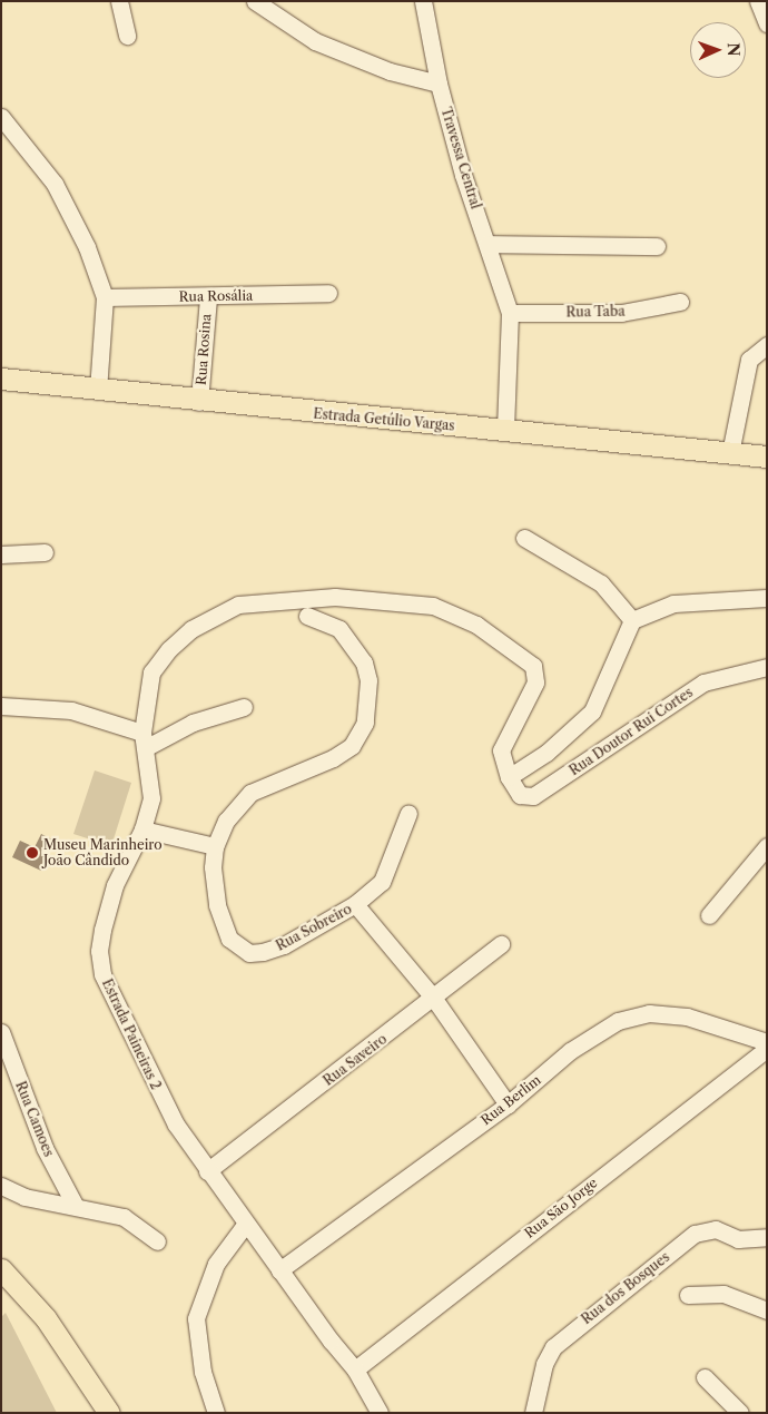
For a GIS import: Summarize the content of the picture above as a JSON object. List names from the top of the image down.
{
  "streets": {
    "main road": ["Estrada Getúlio Vargas"],
    "street": [
      "Travessa Central",
      "Rua Rosália",
      "Rua Taba",
      "Rua Rosina",
      "Rua Doutor Rui Cortes",
      "Rua Sobreiro",
      "Estrada Paineiras 2",
      "Rua Saveiro",
      "Rua Berlim",
      "Rua Camoes",
      "Rua São Jorge",
      "Rua dos Bosques"
    ]
  },
  "crossings": [
    ["Travessa Central", "Rua Taba"],
    ["Travessa Central", "Estrada Getúlio Vargas"],
    ["Rua Rosália", "Rua Rosina"],
    ["Rua Rosina", "Estrada Getúlio Vargas"],
    ["Rua Doutor Rui Cortes", "Estrada Paineiras 2"],
    ["Rua Sobreiro", "Rua Saveiro"],
    ["Rua Sobreiro", "Rua Berlim"],
    ["Estrada Paineiras 2", "Rua Saveiro"],
    ["Estrada Paineiras 2", "Rua Berlim"],
    ["Estrada Paineiras 2", "Rua São Jorge"]
  ],
  "places": ["Museu Marinheiro João Cândido"],
  "north": "right"
}
